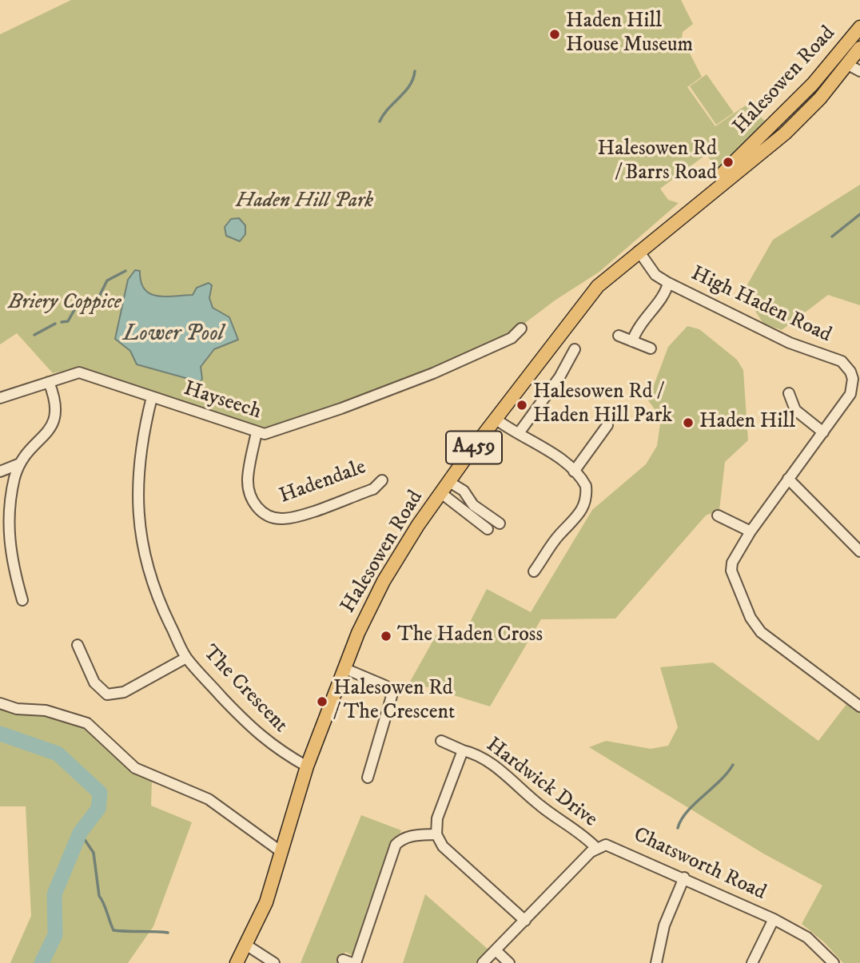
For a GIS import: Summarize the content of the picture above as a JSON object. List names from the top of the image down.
{
  "streets": {
    "main road": ["Halesowen Road", "A459"],
    "street": [
      "High Haden Road",
      "Hayseech",
      "Hadendale",
      "The Crescent",
      "Hardwick Drive",
      "Chatsworth Road"
    ]
  },
  "crossings": [
    ["Halesowen Road", "High Haden Road"],
    ["Halesowen Road", "A459"],
    ["Halesowen Road", "The Crescent"],
    ["Hayseech", "Hadendale"],
    ["Hayseech", "The Crescent"],
    ["Hardwick Drive", "Chatsworth Road"]
  ],
  "water": ["Lower Pool"],
  "parks": ["Haden Hill Park", "Briery Coppice"],
  "places": [
    "Haden Hill House Museum",
    "Halesowen Rd / Barrs Road",
    "Halesowen Rd / Haden Hill Park",
    "Haden Hill",
    "The Haden Cross",
    "Halesowen Rd / The Crescent"
  ]
}
